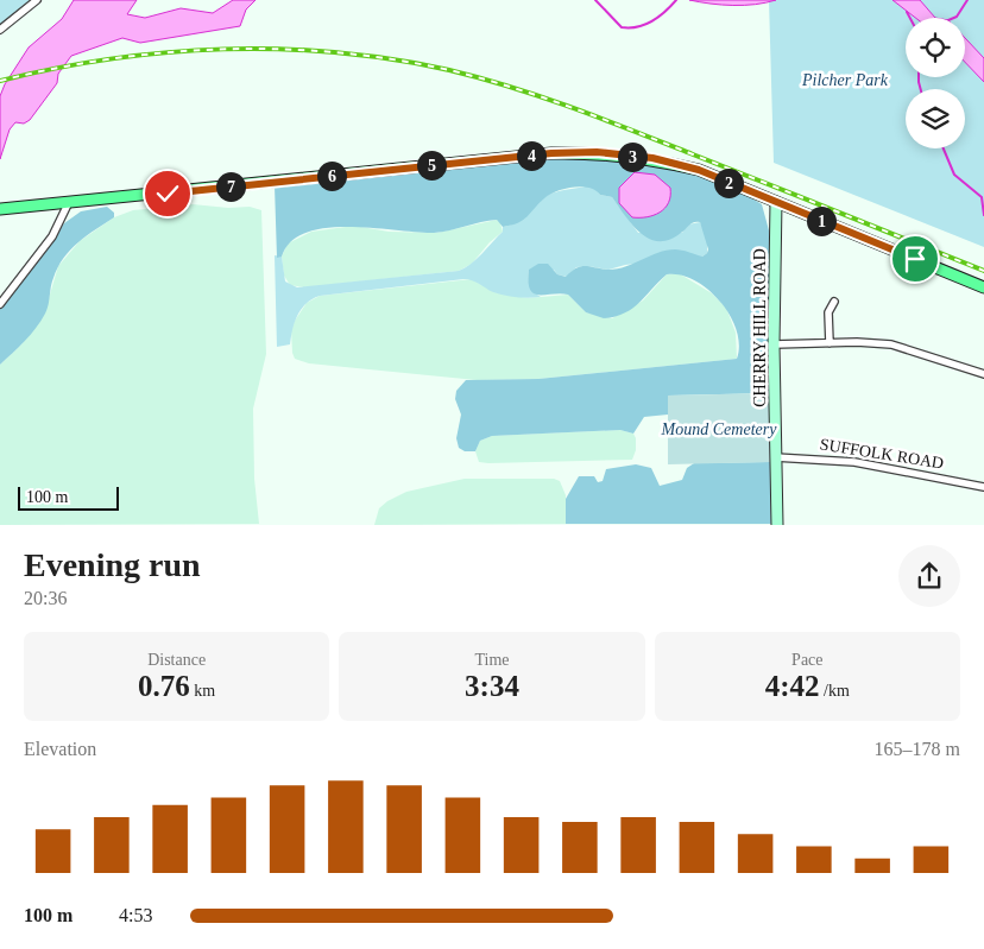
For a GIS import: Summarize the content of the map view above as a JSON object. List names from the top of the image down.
{
  "streets": {
    "street": ["CHERRY HILL ROAD", "SUFFOLK ROAD"]
  },
  "crossings": [
    ["CHERRY HILL ROAD", "SUFFOLK ROAD"]
  ],
  "parks": ["Pilcher Park", "Mound Cemetery"],
  "scale_bar": "100 m",
  "page": {
    "pins": [
      "4",
      "3",
      "5",
      "6",
      "2",
      "7",
      "1"
    ],
    "scale": "100 m",
    "heading": ["Evening run", "20:36"],
    "stats": [
      ["Distance", "0.76 km"],
      ["Time", "3:34"],
      ["Pace", "4:42 /km"]
    ],
    "chart": ["Elevation", "165–178 m"],
    "list": [
      {
        "name": "100 m",
        "note": "4:53"
      }
    ]
  }
}
